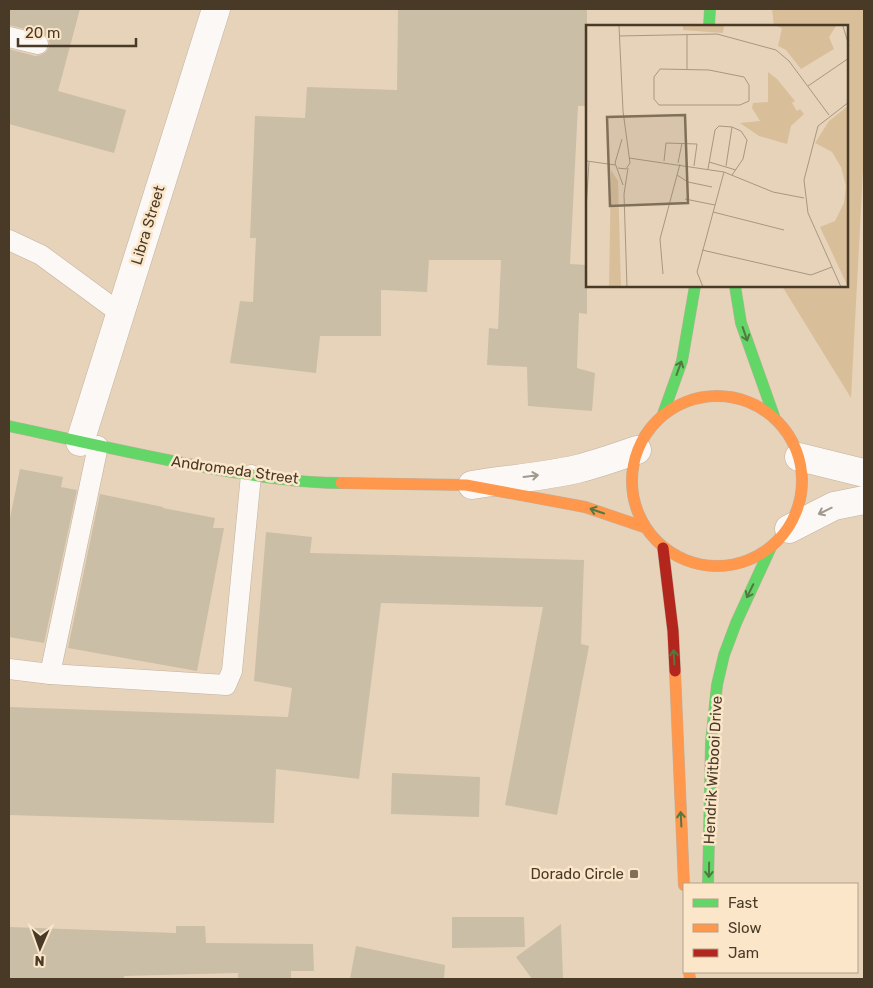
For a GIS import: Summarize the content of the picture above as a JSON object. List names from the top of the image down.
{
  "streets": {
    "main road": ["Andromeda Street", "Hendrik Witbooi Drive"],
    "street": ["Libra Street"]
  },
  "crossings": [
    ["Libra Street", "Andromeda Street"],
    ["Andromeda Street", "Hendrik Witbooi Drive"]
  ],
  "places": {
    "transit": ["Dorado Circle"]
  },
  "legend": ["Fast", "Slow", "Jam"],
  "scale_bar": "20 m",
  "north": "bottom"
}
